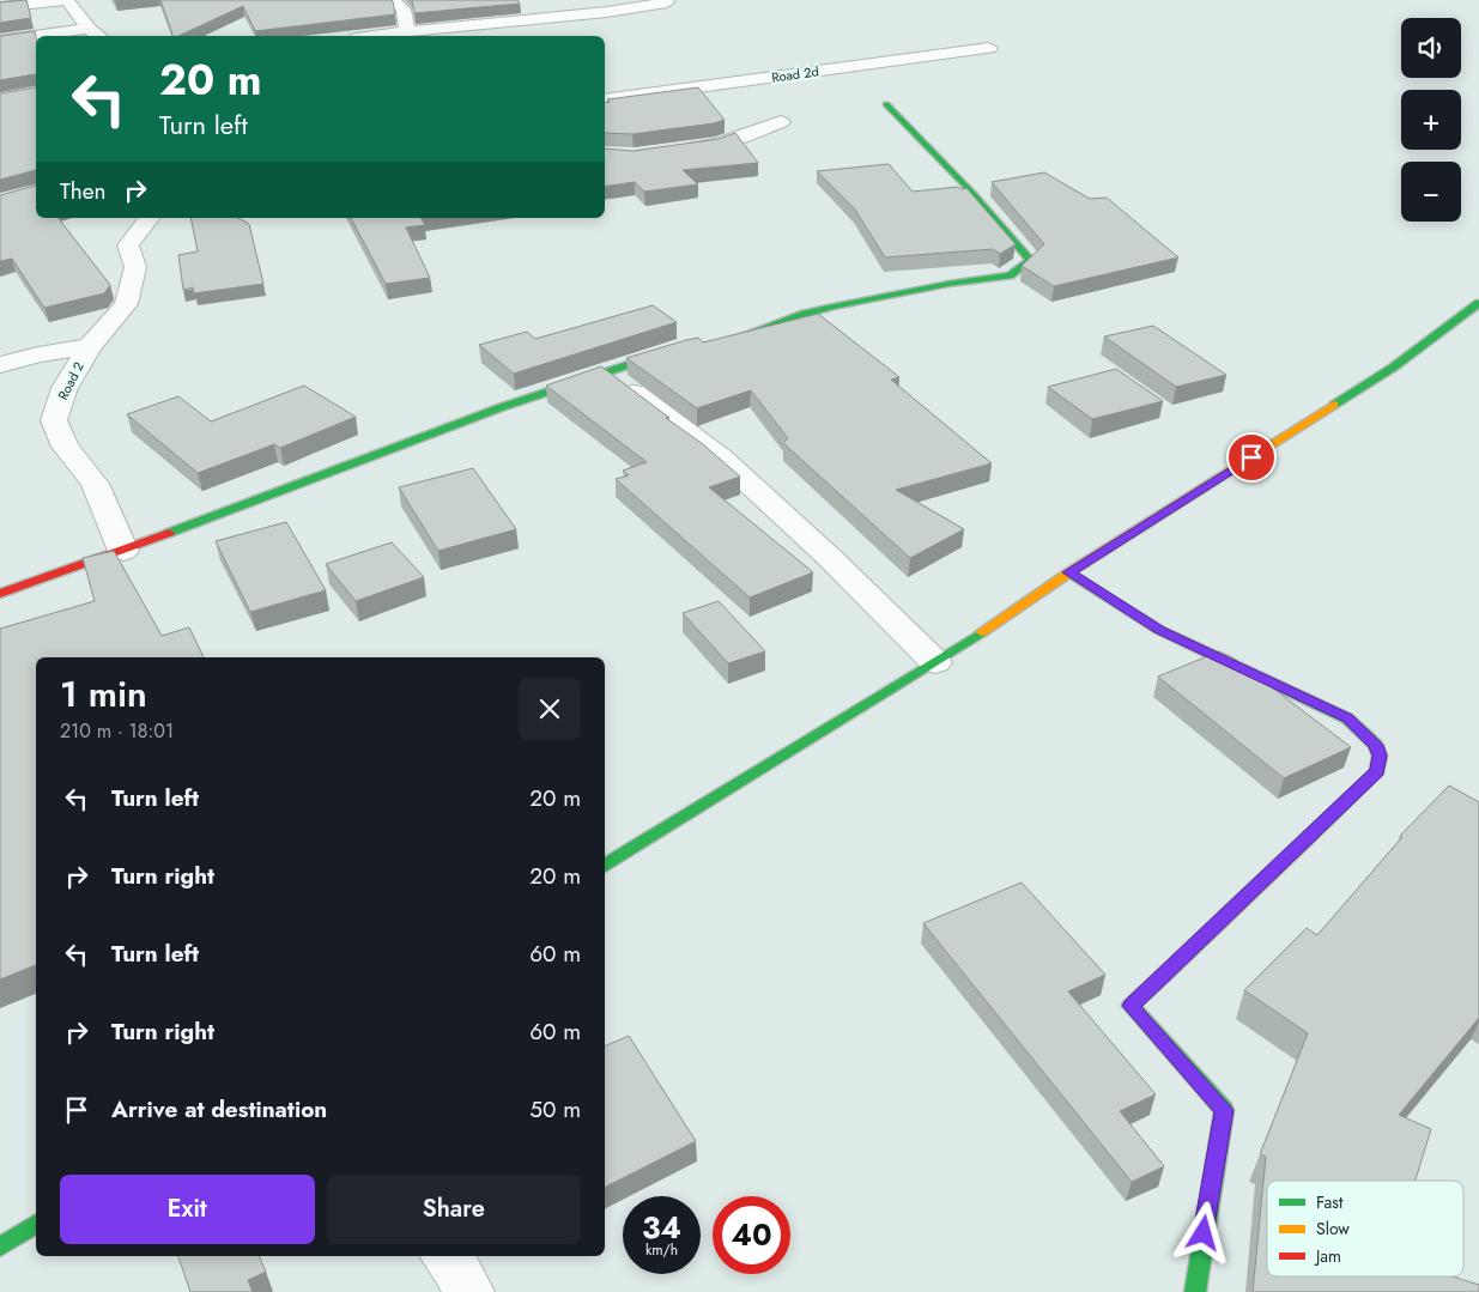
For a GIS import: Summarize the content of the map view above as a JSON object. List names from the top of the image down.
{
  "streets": {
    "street": ["Road 2d", "Road 2"]
  },
  "legend": ["Fast", "Slow", "Jam"],
  "page": {
    "map_buttons": ["+", "−"],
    "turn": ["20 m", "Turn left"],
    "then": "Then",
    "heading": ["1 min", "210 m · 18:01"],
    "list": [
      {
        "name": "Turn left",
        "value": "20 m"
      },
      {
        "name": "Turn right",
        "value": "20 m"
      },
      {
        "name": "Turn left",
        "value": "60 m"
      },
      {
        "name": "Turn right",
        "value": "60 m"
      },
      {
        "name": "Arrive at destination",
        "value": "50 m"
      }
    ],
    "buttons": ["Exit", "Share"],
    "speed": "34 km/h",
    "limit": "40"
  }
}
